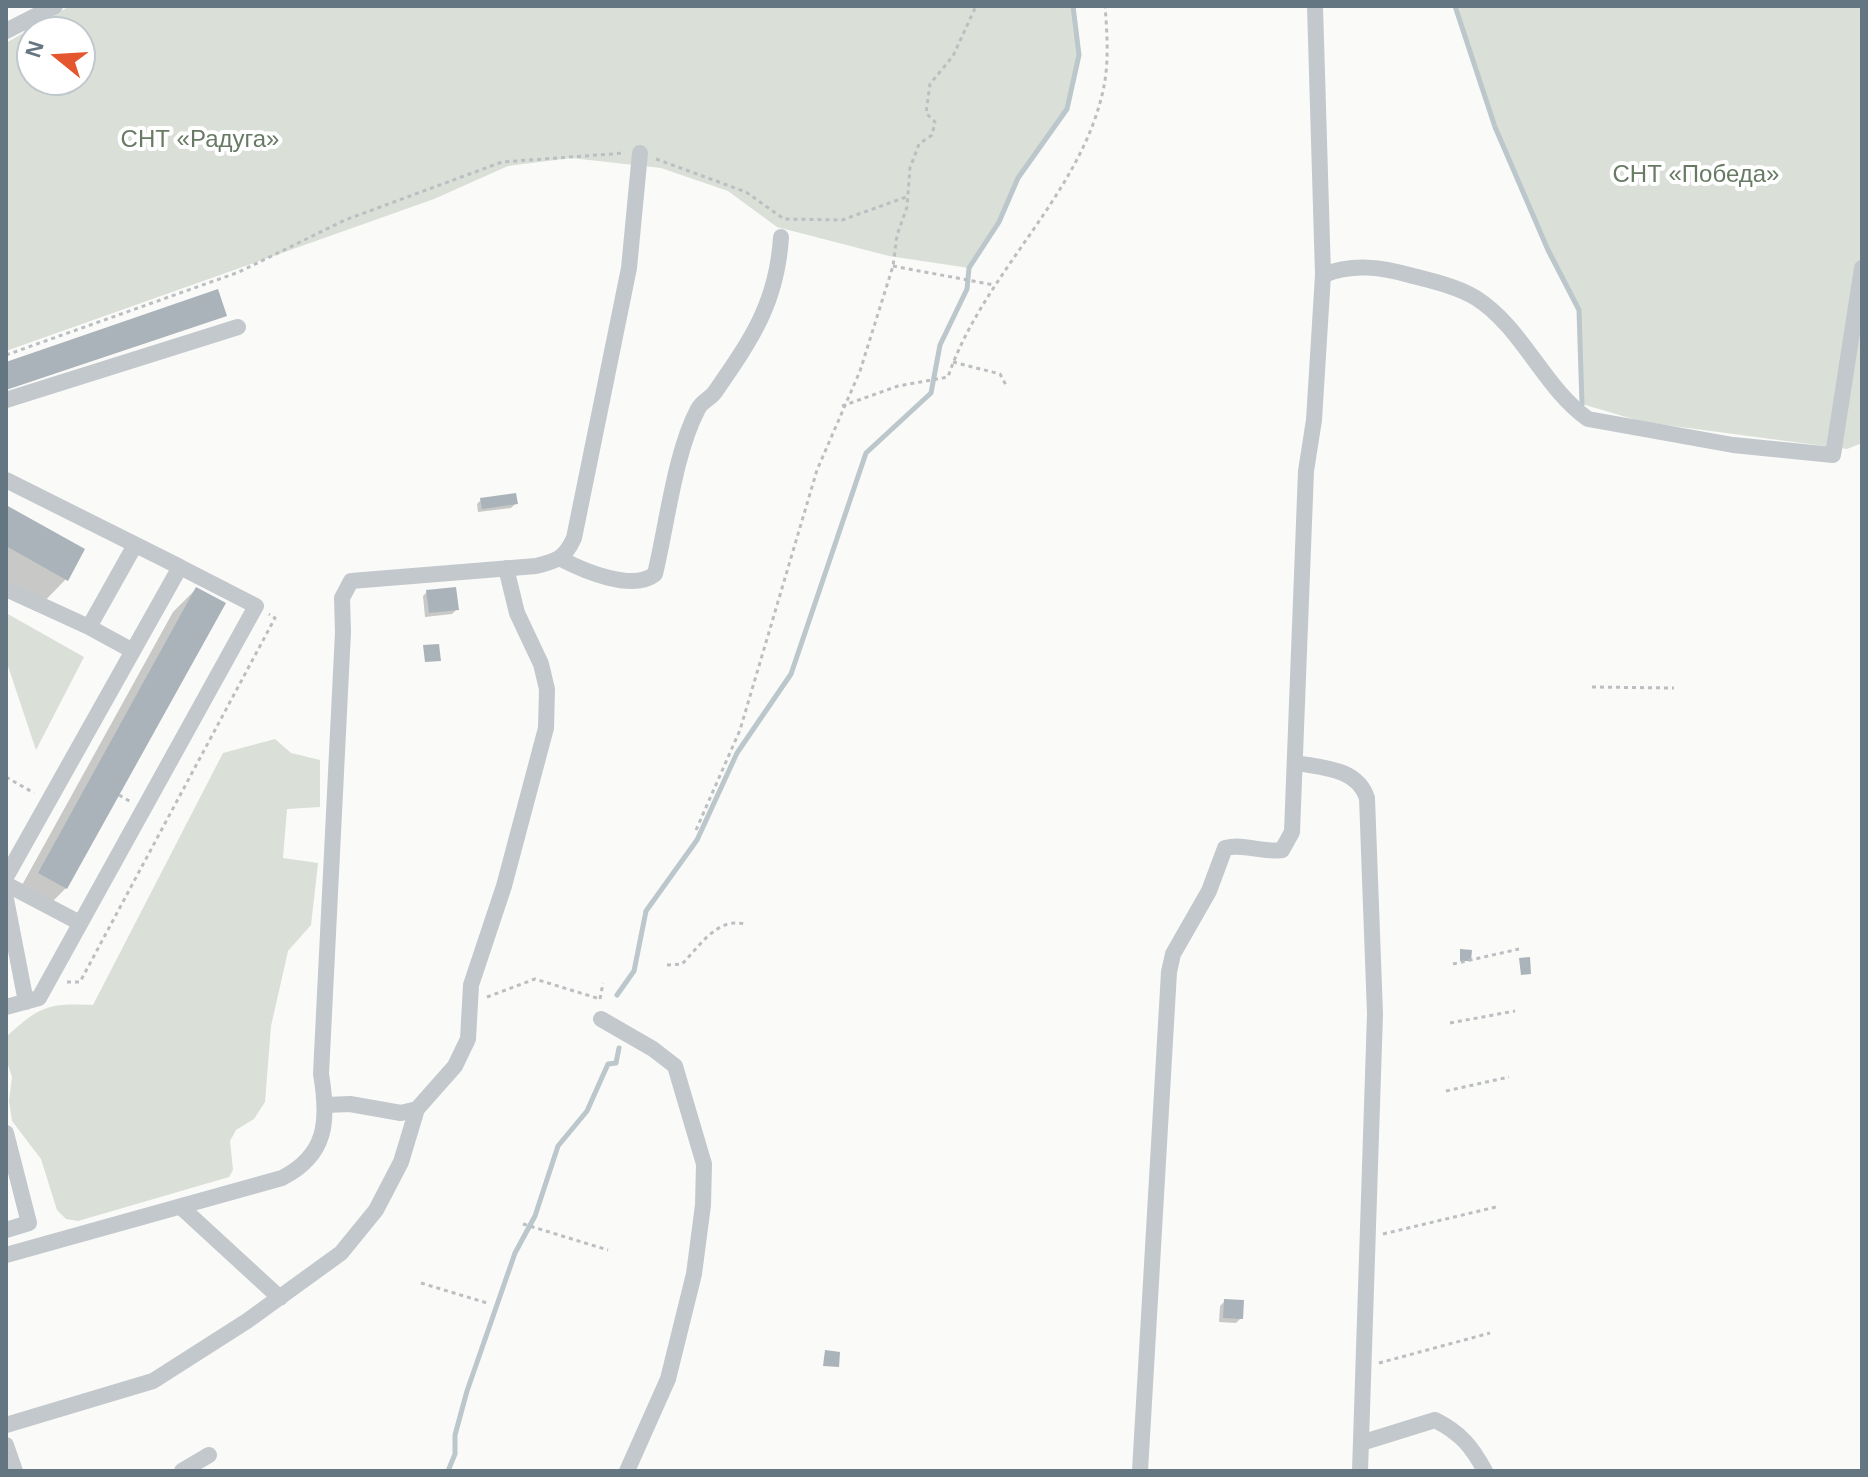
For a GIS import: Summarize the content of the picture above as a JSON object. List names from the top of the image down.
{
  "parks": ["СНТ «Радуга»", "СНТ «Победа»"],
  "north": "left"
}
